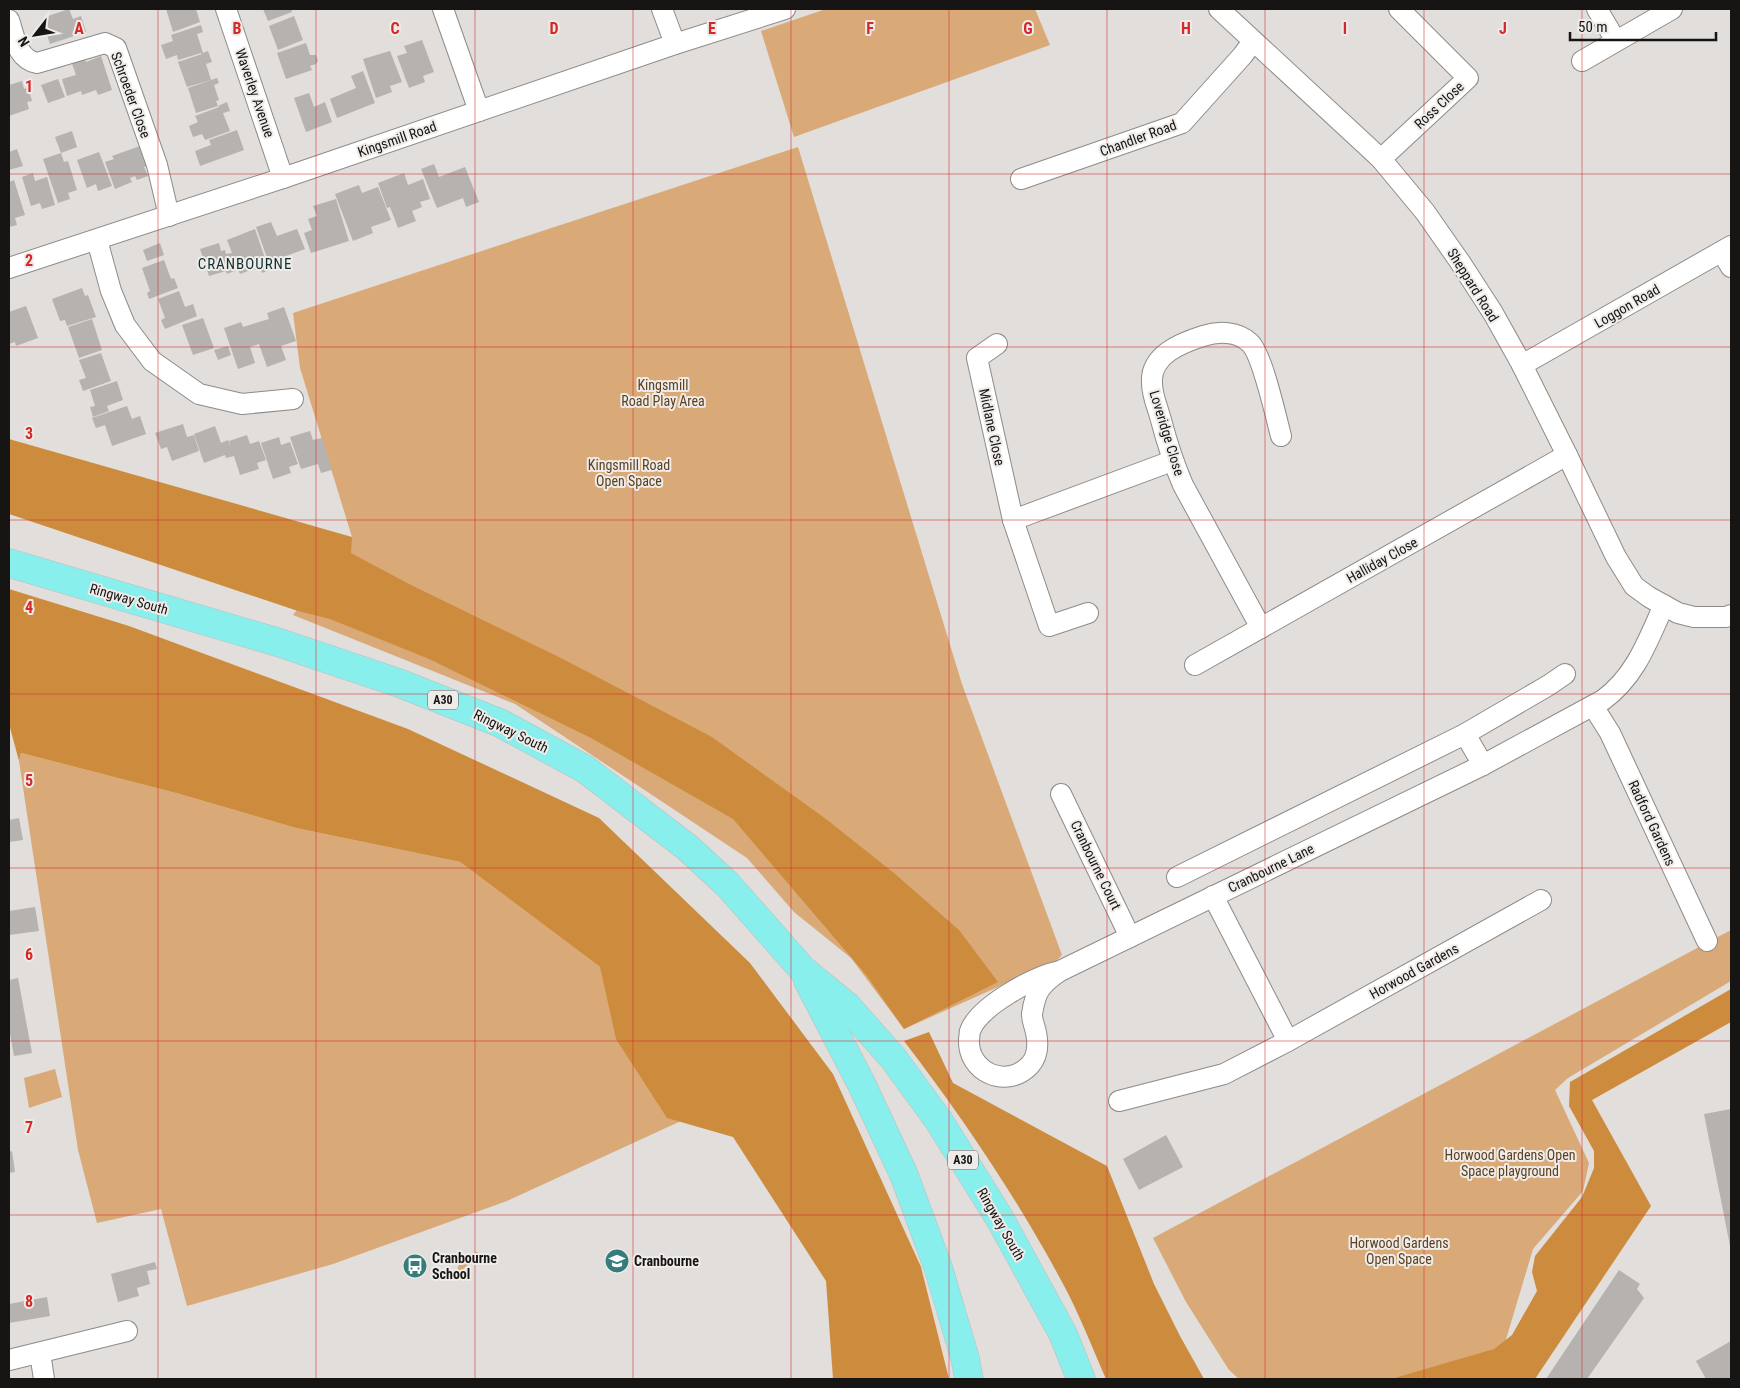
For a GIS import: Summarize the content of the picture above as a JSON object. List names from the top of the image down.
{
  "streets": {
    "main road": ["Ringway South", "A30"],
    "street": [
      "Waverley Avenue",
      "Schroeder Close",
      "Ross Close",
      "Chandler Road",
      "Kingsmill Road",
      "Sheppard Road",
      "Loggon Road",
      "Midlane Close",
      "Loveridge Close",
      "Halliday Close",
      "Radford Gardens",
      "Cranbourne Court",
      "Cranbourne Lane",
      "Horwood Gardens"
    ]
  },
  "crossings": [
    ["Waverley Avenue", "Kingsmill Road"],
    ["Schroeder Close", "Kingsmill Road"],
    ["Ross Close", "Sheppard Road"],
    ["Chandler Road", "Sheppard Road"],
    ["Sheppard Road", "Loggon Road"],
    ["Sheppard Road", "Halliday Close"],
    ["Sheppard Road", "Cranbourne Lane"],
    ["Loveridge Close", "Halliday Close"],
    ["Radford Gardens", "Cranbourne Lane"],
    ["Cranbourne Court", "Cranbourne Lane"]
  ],
  "districts": ["CRANBOURNE"],
  "parks": [
    "Kingsmill Road Play Area",
    "Kingsmill Road Open Space",
    "Horwood Gardens Open Space playground",
    "Horwood Gardens Open Space"
  ],
  "places": {
    "school or university": ["Cranbourne"],
    "bus stop": ["Cranbourne School"]
  },
  "scale_bar": "50 m",
  "north": "bottom left",
  "grid": {
    "columns": [
      "A",
      "B",
      "C",
      "D",
      "E",
      "F",
      "G",
      "H",
      "I",
      "J"
    ],
    "rows": [
      "1",
      "2",
      "3",
      "4",
      "5",
      "6",
      "7",
      "8"
    ]
  }
}
